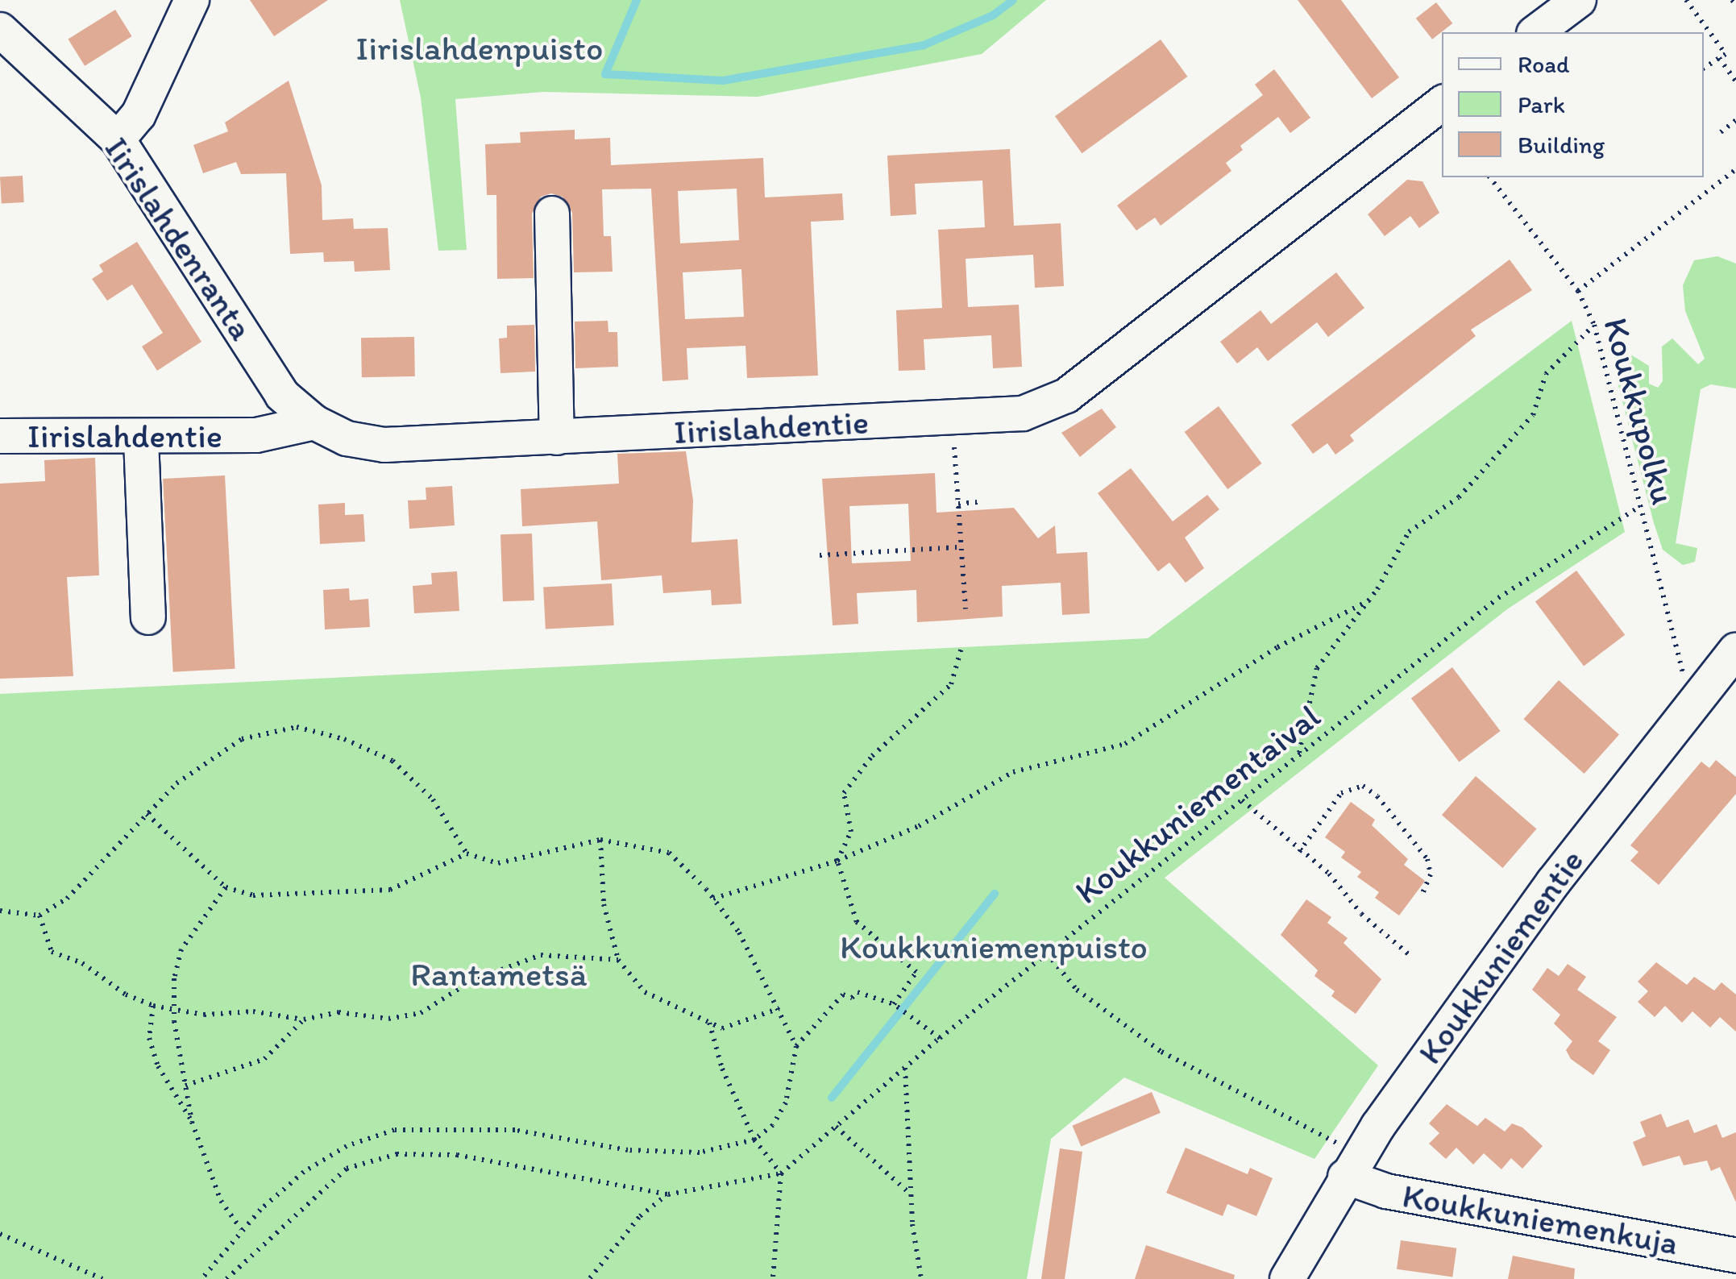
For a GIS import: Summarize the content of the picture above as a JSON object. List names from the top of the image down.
{
  "streets": {
    "street": [
      "Iirislahdenranta",
      "Iirislahdentie",
      "Koukkuniementie",
      "Koukkuniemenkuja"
    ],
    "path": ["Koukkupolku", "Koukkuniementaival"]
  },
  "crossings": [
    ["Iirislahdenranta", "Iirislahdentie"],
    ["Koukkupolku", "Koukkuniementaival"],
    ["Koukkuniementie", "Koukkuniemenkuja"]
  ],
  "parks": ["Iirislahdenpuisto", "Koukkuniemenpuisto", "Rantametsä"],
  "legend": ["Road", "Park", "Building"]
}
